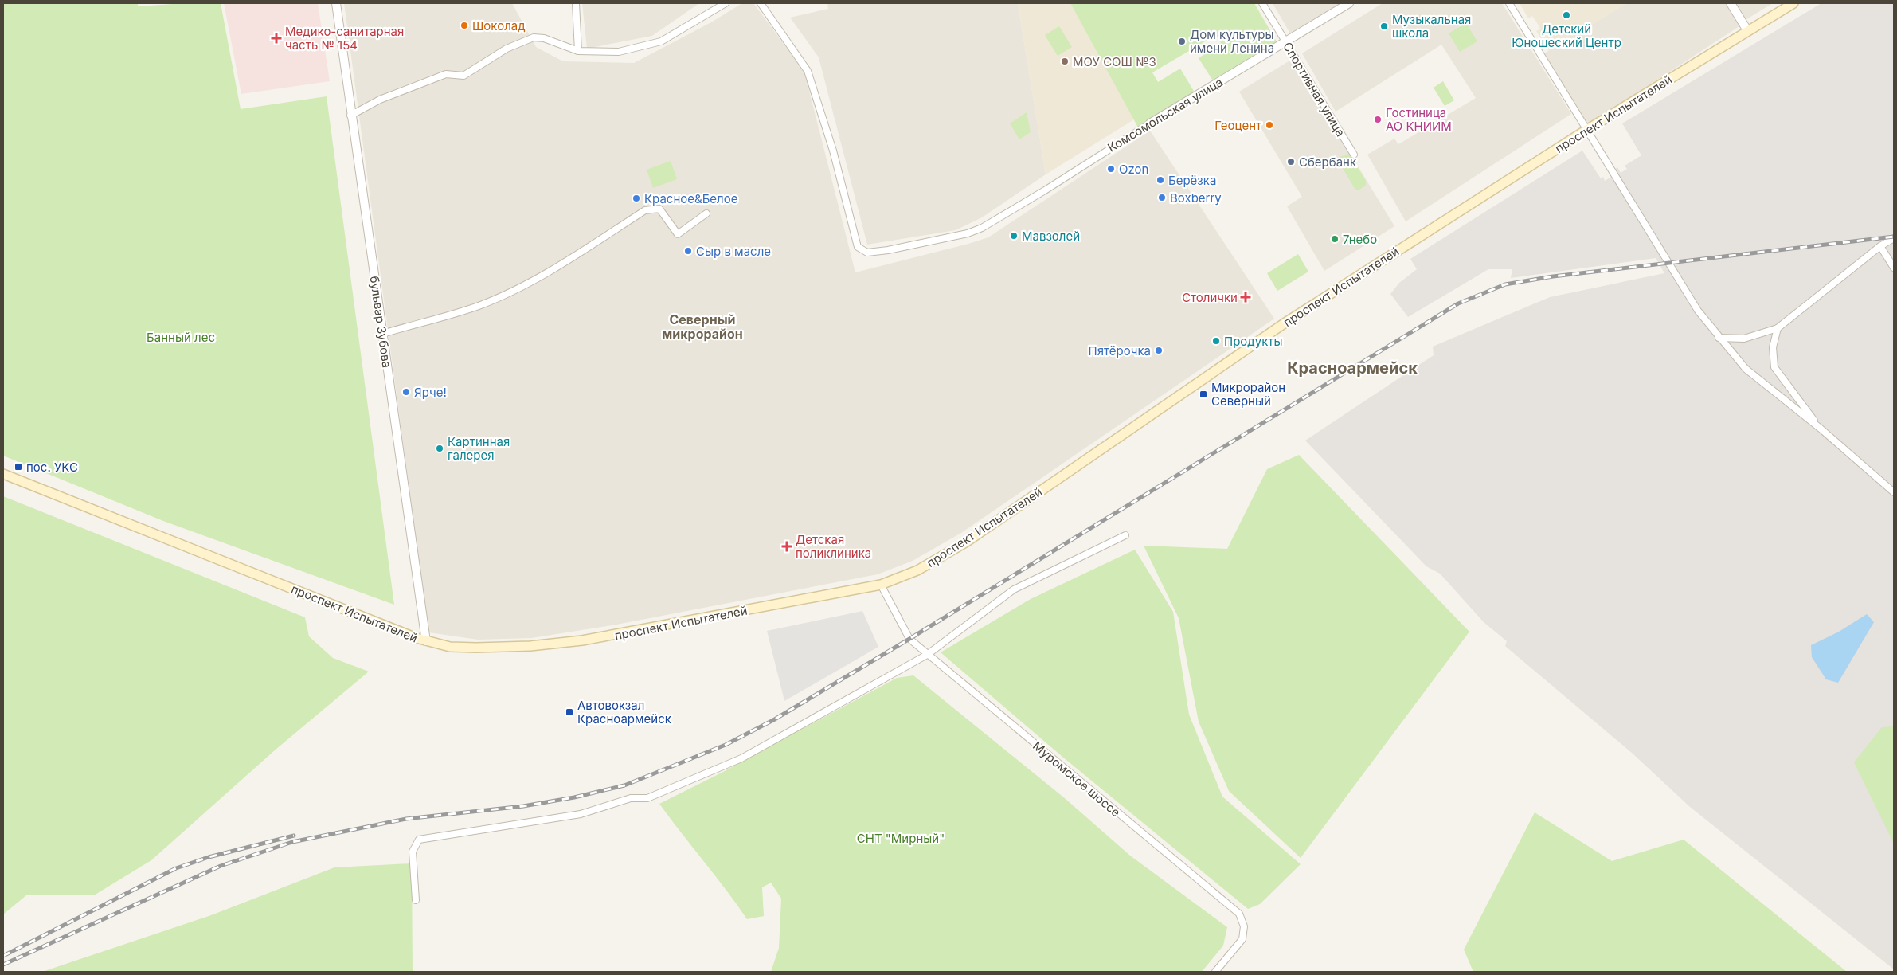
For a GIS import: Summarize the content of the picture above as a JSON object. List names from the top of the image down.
{
  "streets": {
    "main road": ["проспект Испытателей"],
    "street": [
      "Спортивная улица",
      "Комсомольская улица",
      "бульвар Зубова",
      "Муромское шоссе"
    ]
  },
  "crossings": [
    ["Спортивная улица", "Комсомольская улица"],
    ["проспект Испытателей", "бульвар Зубова"],
    ["проспект Испытателей", "Муромское шоссе"]
  ],
  "districts": ["Северный микрорайон", "Красноармейск"],
  "parks": ["Банный лес", "СНТ \"Мирный\""],
  "places": {
    "other": [
      "Детский Юношеский Центр",
      "Шоколад",
      "Музыкальная школа",
      "Дом культуры имени Ленина",
      "МОУ СОШ №3",
      "Гостиница АО КНИИМ",
      "Геоцент",
      "Сбербанк",
      "Ozon",
      "Берёзка",
      "Boxberry",
      "Красное&Белое",
      "Мавзолей",
      "7небо",
      "Сыр в масле",
      "Продукты",
      "Пятёрочка",
      "Ярче!",
      "Картинная галерея"
    ],
    "health": ["Медико-санитарная часть № 154", "Столички", "Детская поликлиника"],
    "transit": ["Микрорайон Северный", "пос. УКС", "Автовокзал Красноармейск"]
  }
}
